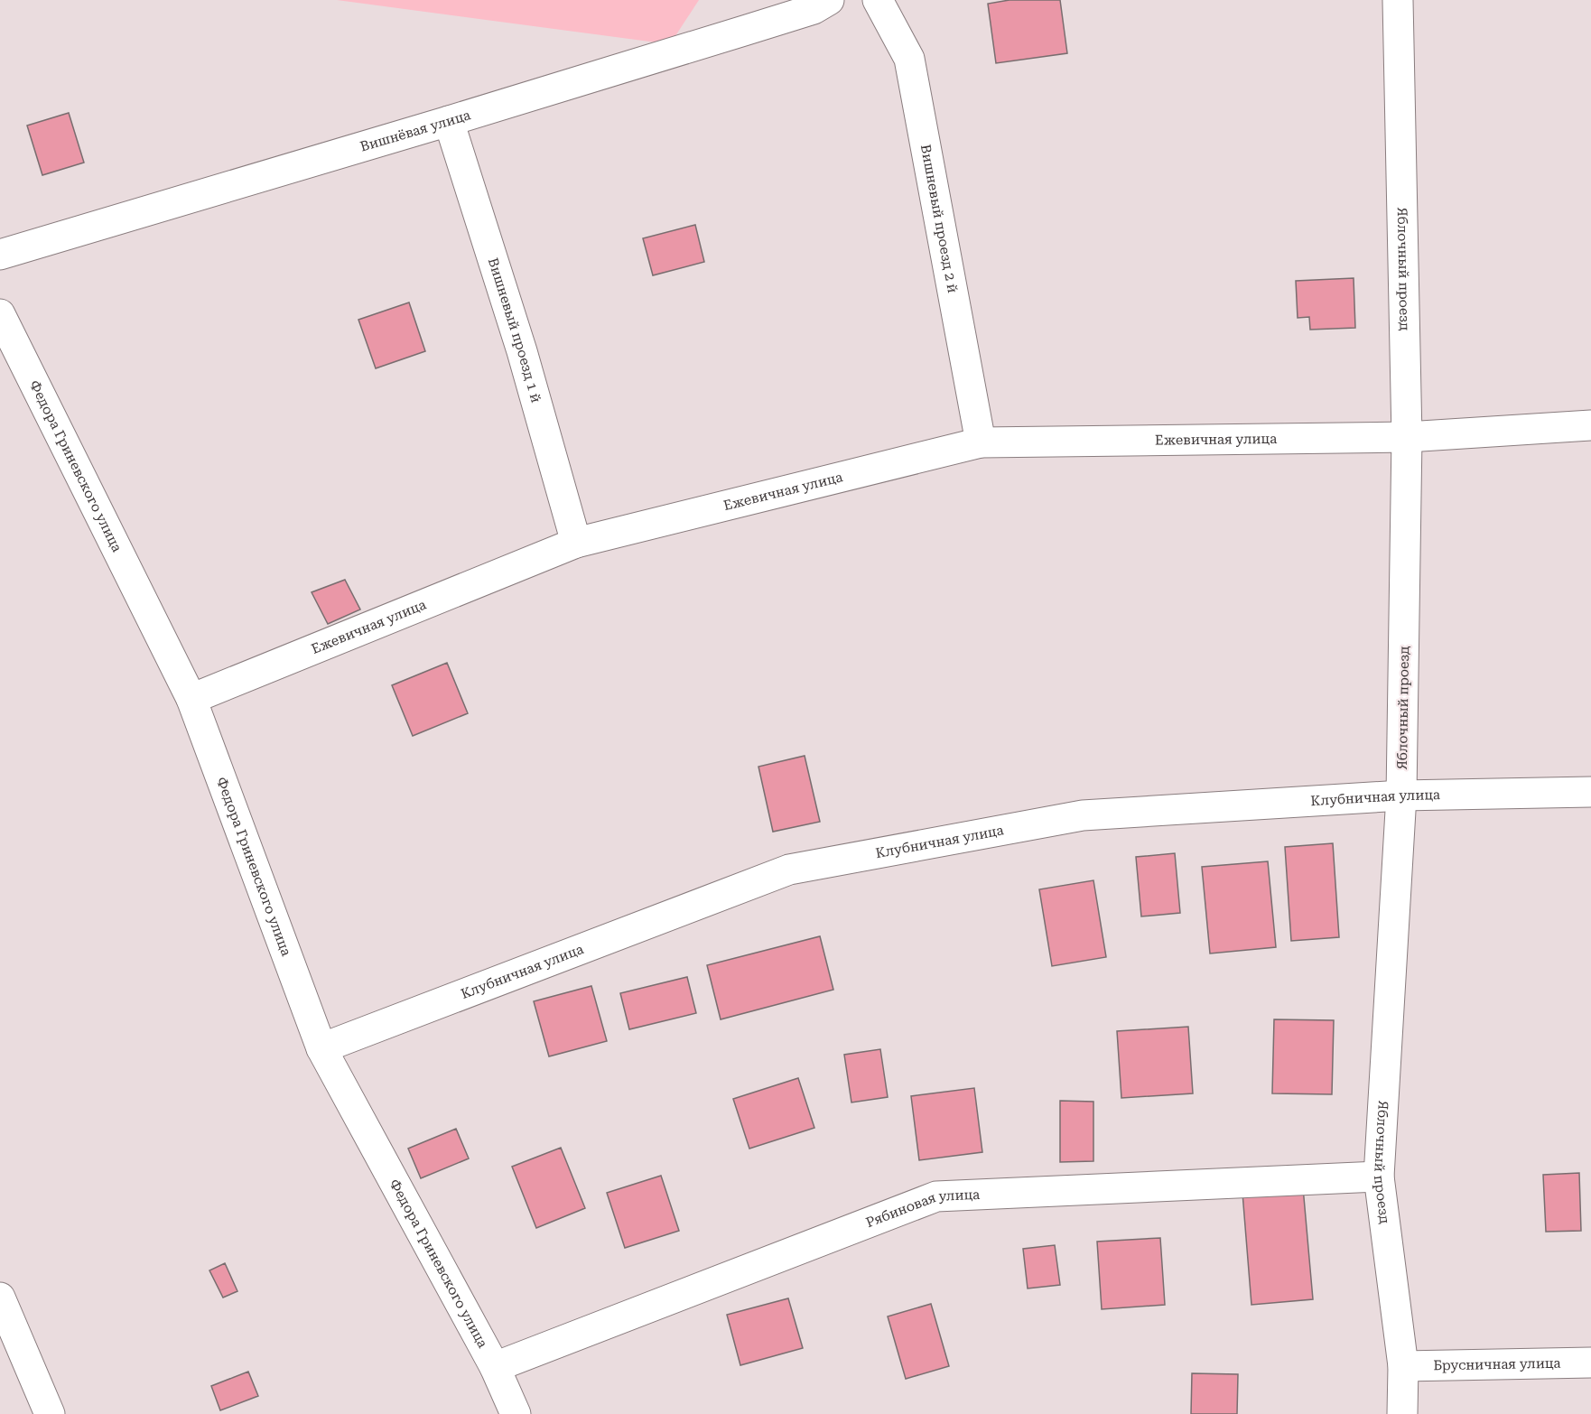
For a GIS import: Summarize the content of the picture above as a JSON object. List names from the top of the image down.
{
  "streets": {
    "street": [
      "Вишнёвая улица",
      "Вишневый проезд 2 й",
      "Яблочный проезд",
      "Вишневый проезд 1 й",
      "Ежевичная улица",
      "Федора Гриневского улица",
      "Клубничная улица",
      "Рябиновая улица",
      "Брусничная улица"
    ]
  },
  "crossings": [
    ["Вишнёвая улица", "Вишневый проезд 1 й"],
    ["Вишневый проезд 2 й", "Ежевичная улица"],
    ["Яблочный проезд", "Ежевичная улица"],
    ["Яблочный проезд", "Клубничная улица"],
    ["Яблочный проезд", "Рябиновая улица"],
    ["Яблочный проезд", "Брусничная улица"],
    ["Вишневый проезд 1 й", "Ежевичная улица"],
    ["Ежевичная улица", "Федора Гриневского улица"],
    ["Федора Гриневского улица", "Клубничная улица"],
    ["Федора Гриневского улица", "Рябиновая улица"]
  ]
}
